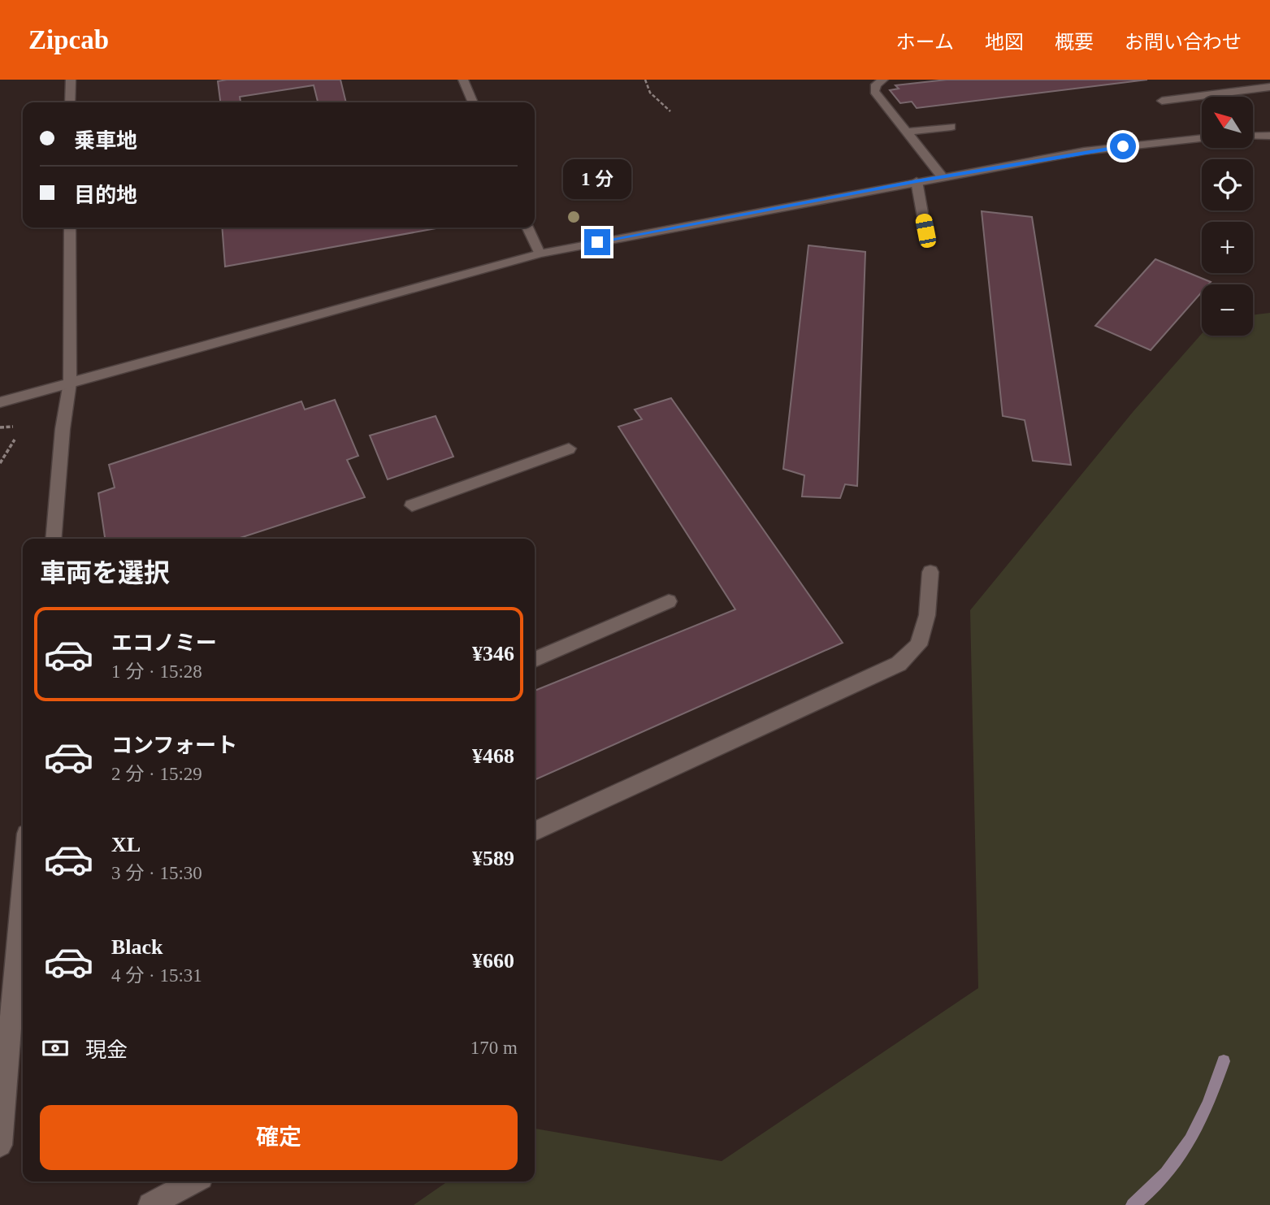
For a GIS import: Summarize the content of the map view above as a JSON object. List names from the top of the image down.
{
  "north": "top left",
  "page": {
    "header": "Zipcab",
    "nav": [
      "ホーム",
      "地図",
      "概要",
      "お問い合わせ"
    ],
    "map_buttons": ["+", "−"],
    "banner": ["乗車地", "目的地"],
    "bubble": "1 分",
    "heading": "車両を選択",
    "list": [
      {
        "name": "エコノミー",
        "note": "1 分 · 15:28",
        "value": "¥346"
      },
      {
        "name": "コンフォート",
        "note": "2 分 · 15:29",
        "value": "¥468"
      },
      {
        "name": "XL",
        "note": "3 分 · 15:30",
        "value": "¥589"
      },
      {
        "name": "Black",
        "note": "4 分 · 15:31",
        "value": "¥660"
      }
    ],
    "pay": ["現金", "170 m"],
    "buttons": "確定"
  }
}
